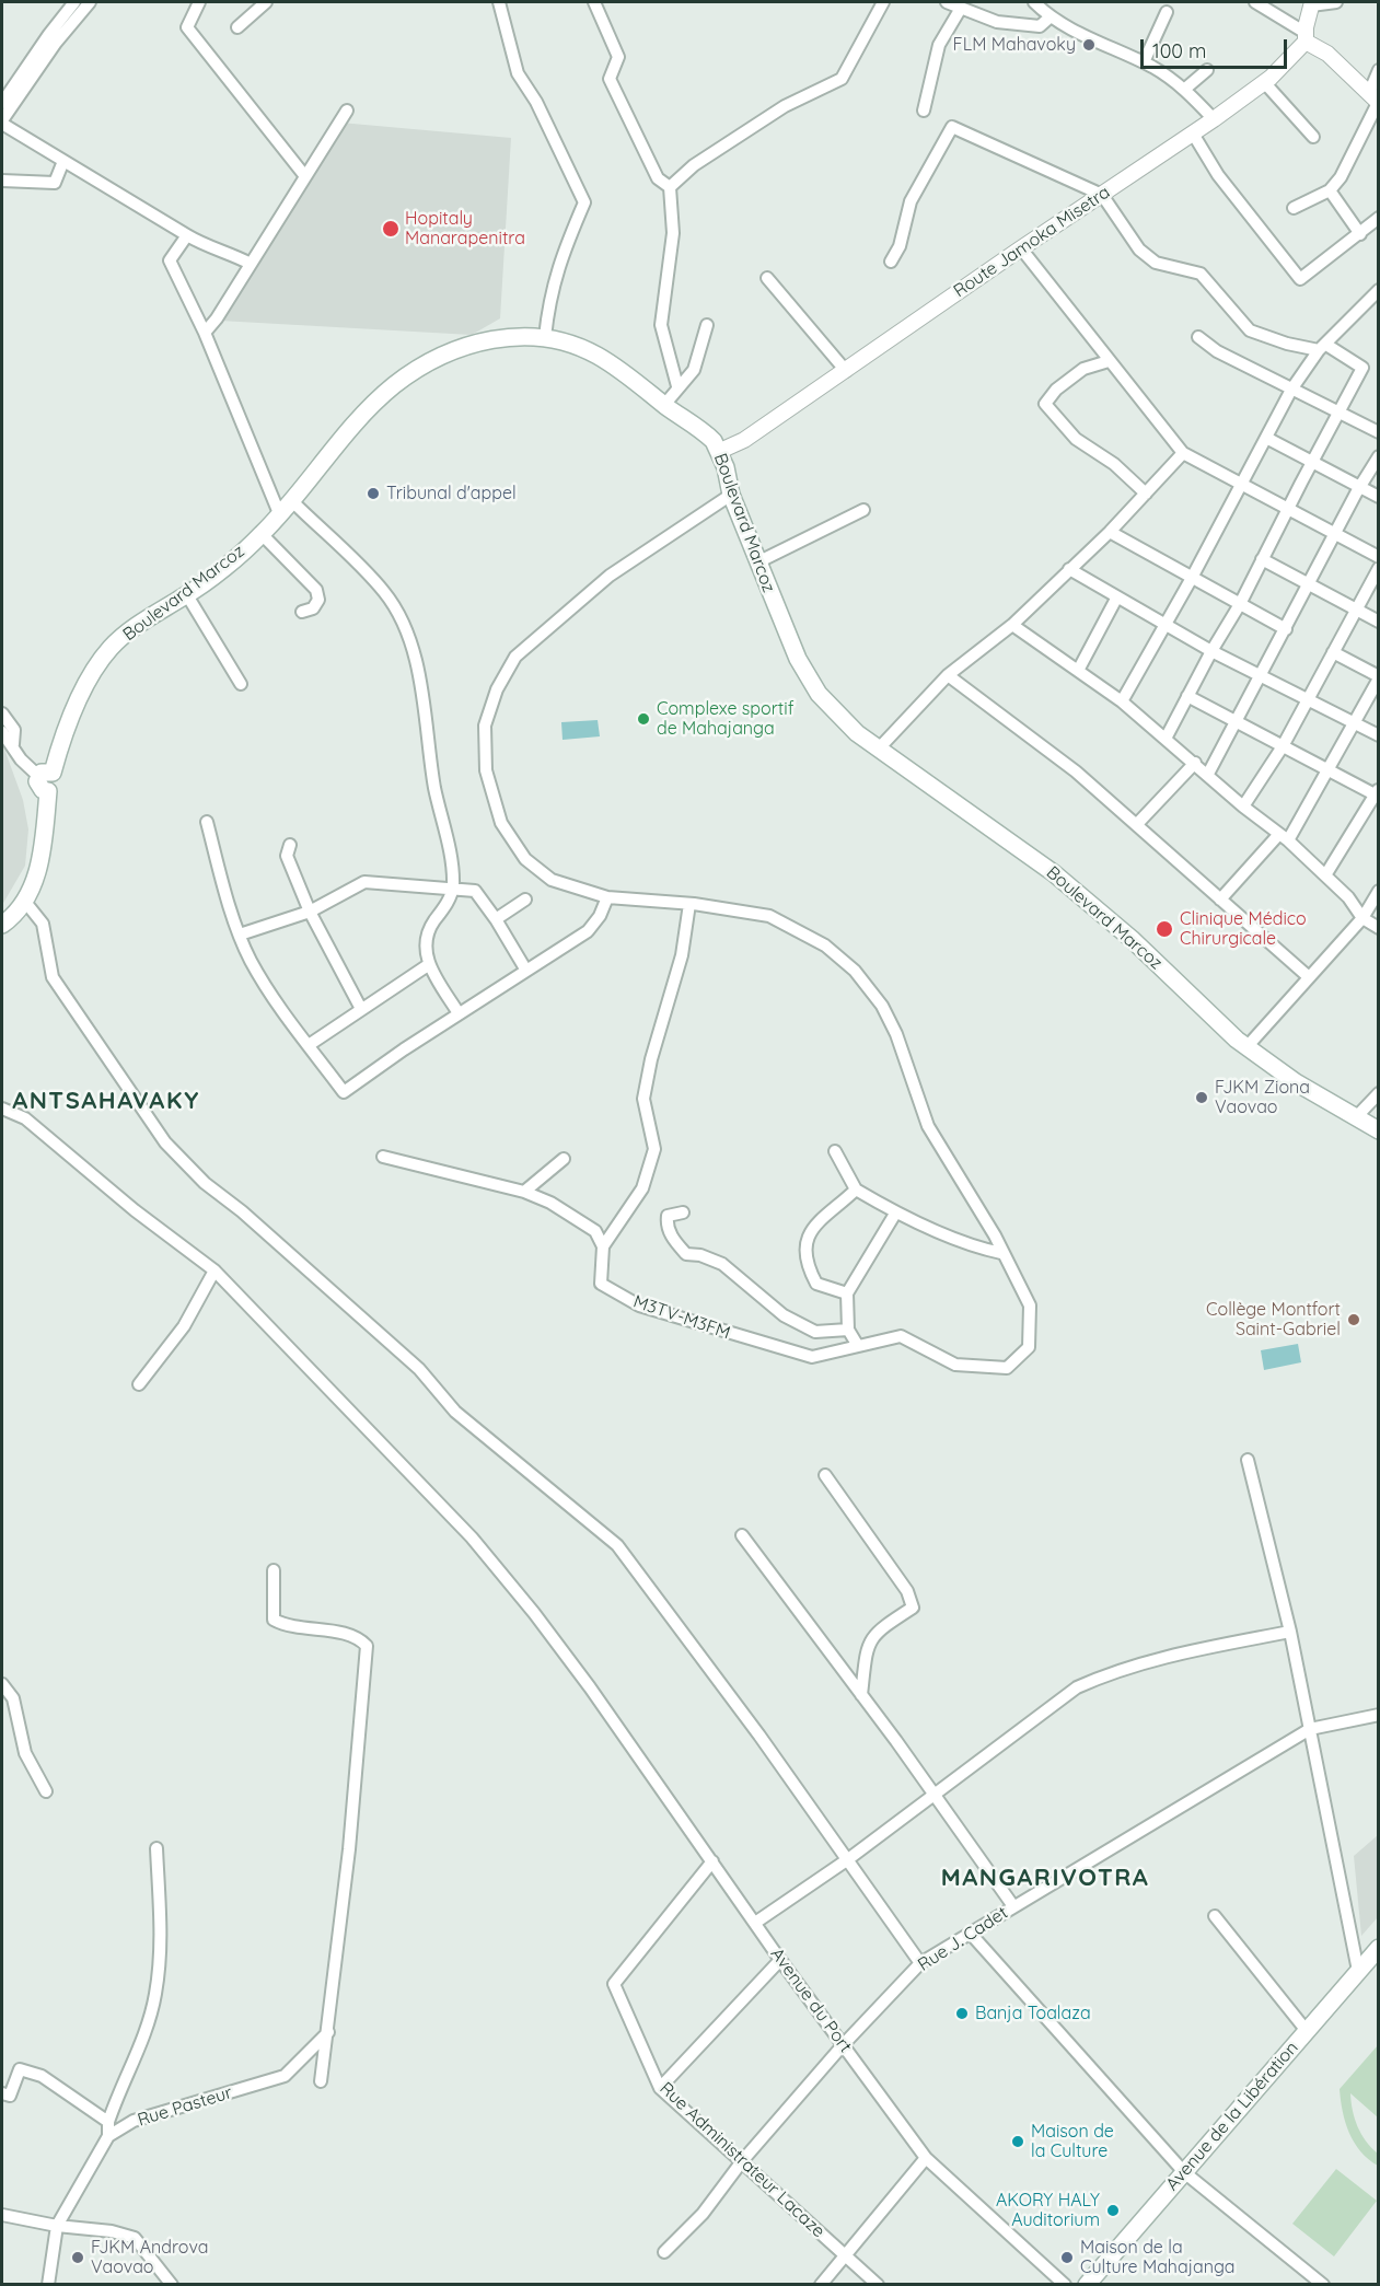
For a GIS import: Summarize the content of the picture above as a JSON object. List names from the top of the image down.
{
  "streets": {
    "main road": ["Boulevard Marcoz", "Avenue de la Libération"],
    "street": [
      "Route Jamoka Misetra",
      "M3TV-M3FM",
      "Rue J. Cadet",
      "Avenue du Port",
      "Rue Pasteur",
      "Rue Administrateur Lacaze"
    ]
  },
  "crossings": [
    ["Route Jamoka Misetra", "Boulevard Marcoz"],
    ["Rue J. Cadet", "Avenue du Port"],
    ["Rue J. Cadet", "Rue Administrateur Lacaze"],
    ["Avenue du Port", "Rue Administrateur Lacaze"]
  ],
  "districts": ["ANTSAHAVAKY", "MANGARIVOTRA"],
  "places": [
    "FLM Mahavoky",
    "Hopitaly Manarapenitra",
    "Tribunal d'appel",
    "Complexe sportif de Mahajanga",
    "Clinique Médico Chirurgicale",
    "FJKM Ziona Vaovao",
    "Collège Montfort Saint-Gabriel",
    "Banja Toalaza",
    "Maison de la Culture",
    "AKORY HALY Auditorium",
    "FJKM Androva Vaovao",
    "Maison de la Culture Mahajanga"
  ],
  "scale_bar": "100 m"
}
